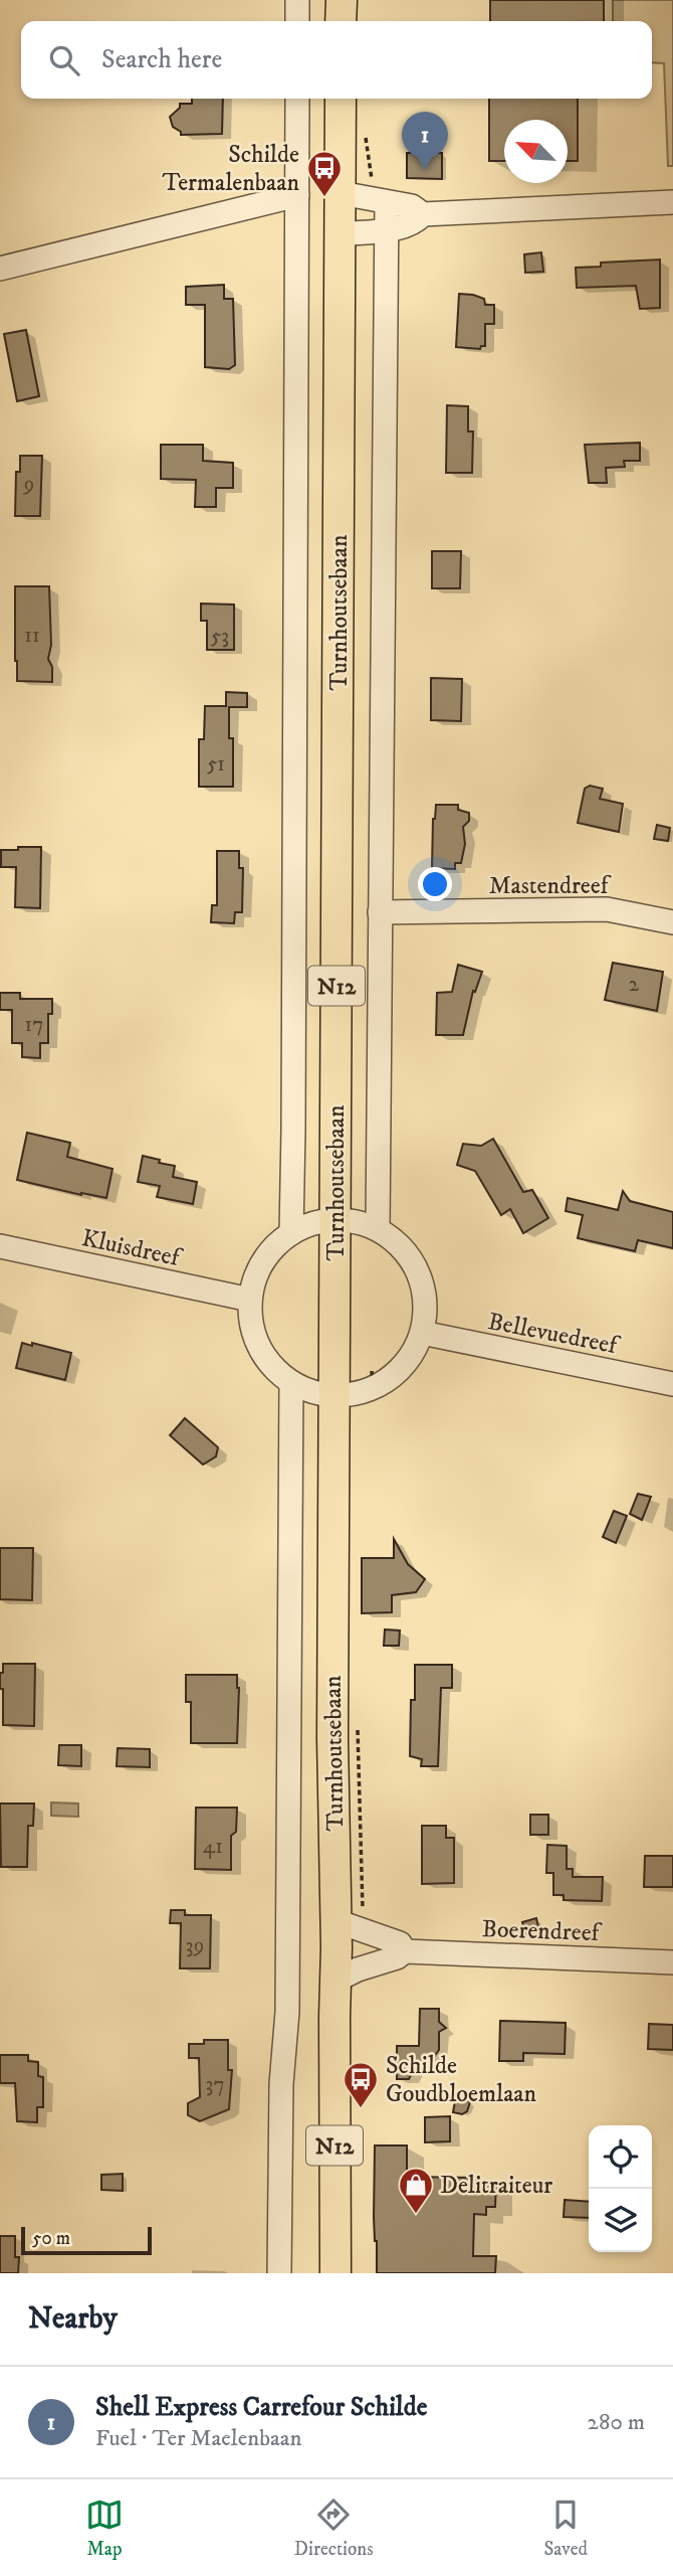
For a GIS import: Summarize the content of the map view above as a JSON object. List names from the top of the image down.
{
  "streets": {
    "main road": ["Turnhoutsebaan", "N12"],
    "street": [
      "Mastendreef",
      "Kluisdreef",
      "Bellevuedreef",
      "Boerendreef"
    ]
  },
  "crossings": [
    ["Turnhoutsebaan", "Mastendreef"],
    ["Turnhoutsebaan", "Boerendreef"]
  ],
  "places": {
    "bus stop": ["Schilde Termalenbaan", "Schilde Goudbloemlaan"],
    "shop": ["Delitraiteur"]
  },
  "house_numbers": [
    "9",
    "11",
    "53",
    "51",
    "2",
    "17",
    "41",
    "39",
    "37"
  ],
  "scale_bar": "50 m",
  "north": "top left",
  "page": {
    "search": "Search here",
    "pins": "1",
    "scale": "50 m",
    "heading": "Nearby",
    "list": [
      {
        "mark": "1",
        "name": "Shell Express Carrefour Schilde",
        "note": "Fuel · Ter Maelenbaan",
        "value": "280 m"
      }
    ],
    "nav": ["Map", "Directions", "Saved"]
  }
}
